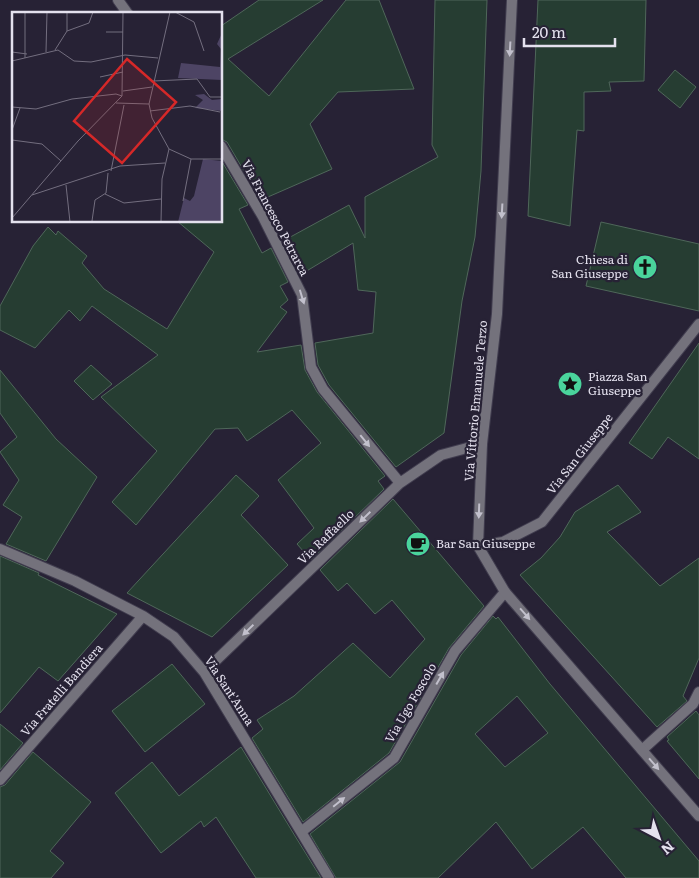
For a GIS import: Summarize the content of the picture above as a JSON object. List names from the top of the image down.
{
  "streets": {
    "street": [
      "Via Francesco Petrarca",
      "Via Vittorio Emanuele Terzo",
      "Via San Giuseppe",
      "Via Raffaello",
      "Via Fratelli Bandiera",
      "Via Sant'Anna",
      "Via Ugo Foscolo"
    ]
  },
  "crossings": [
    ["Via Francesco Petrarca", "Via Raffaello"],
    ["Via Vittorio Emanuele Terzo", "Via San Giuseppe"],
    ["Via Vittorio Emanuele Terzo", "Via Raffaello"],
    ["Via Raffaello", "Via Sant'Anna"],
    ["Via Fratelli Bandiera", "Via Sant'Anna"],
    ["Via Sant'Anna", "Via Ugo Foscolo"]
  ],
  "one_way": [
    "Via Francesco Petrarca",
    "Via Vittorio Emanuele Terzo",
    "Via Raffaello",
    "Via Ugo Foscolo"
  ],
  "places": {
    "church": ["Chiesa di San Giuseppe"],
    "place": ["Piazza San Giuseppe"],
    "cafe": ["Bar San Giuseppe"]
  },
  "scale_bar": "20 m",
  "north": "bottom right"
}
